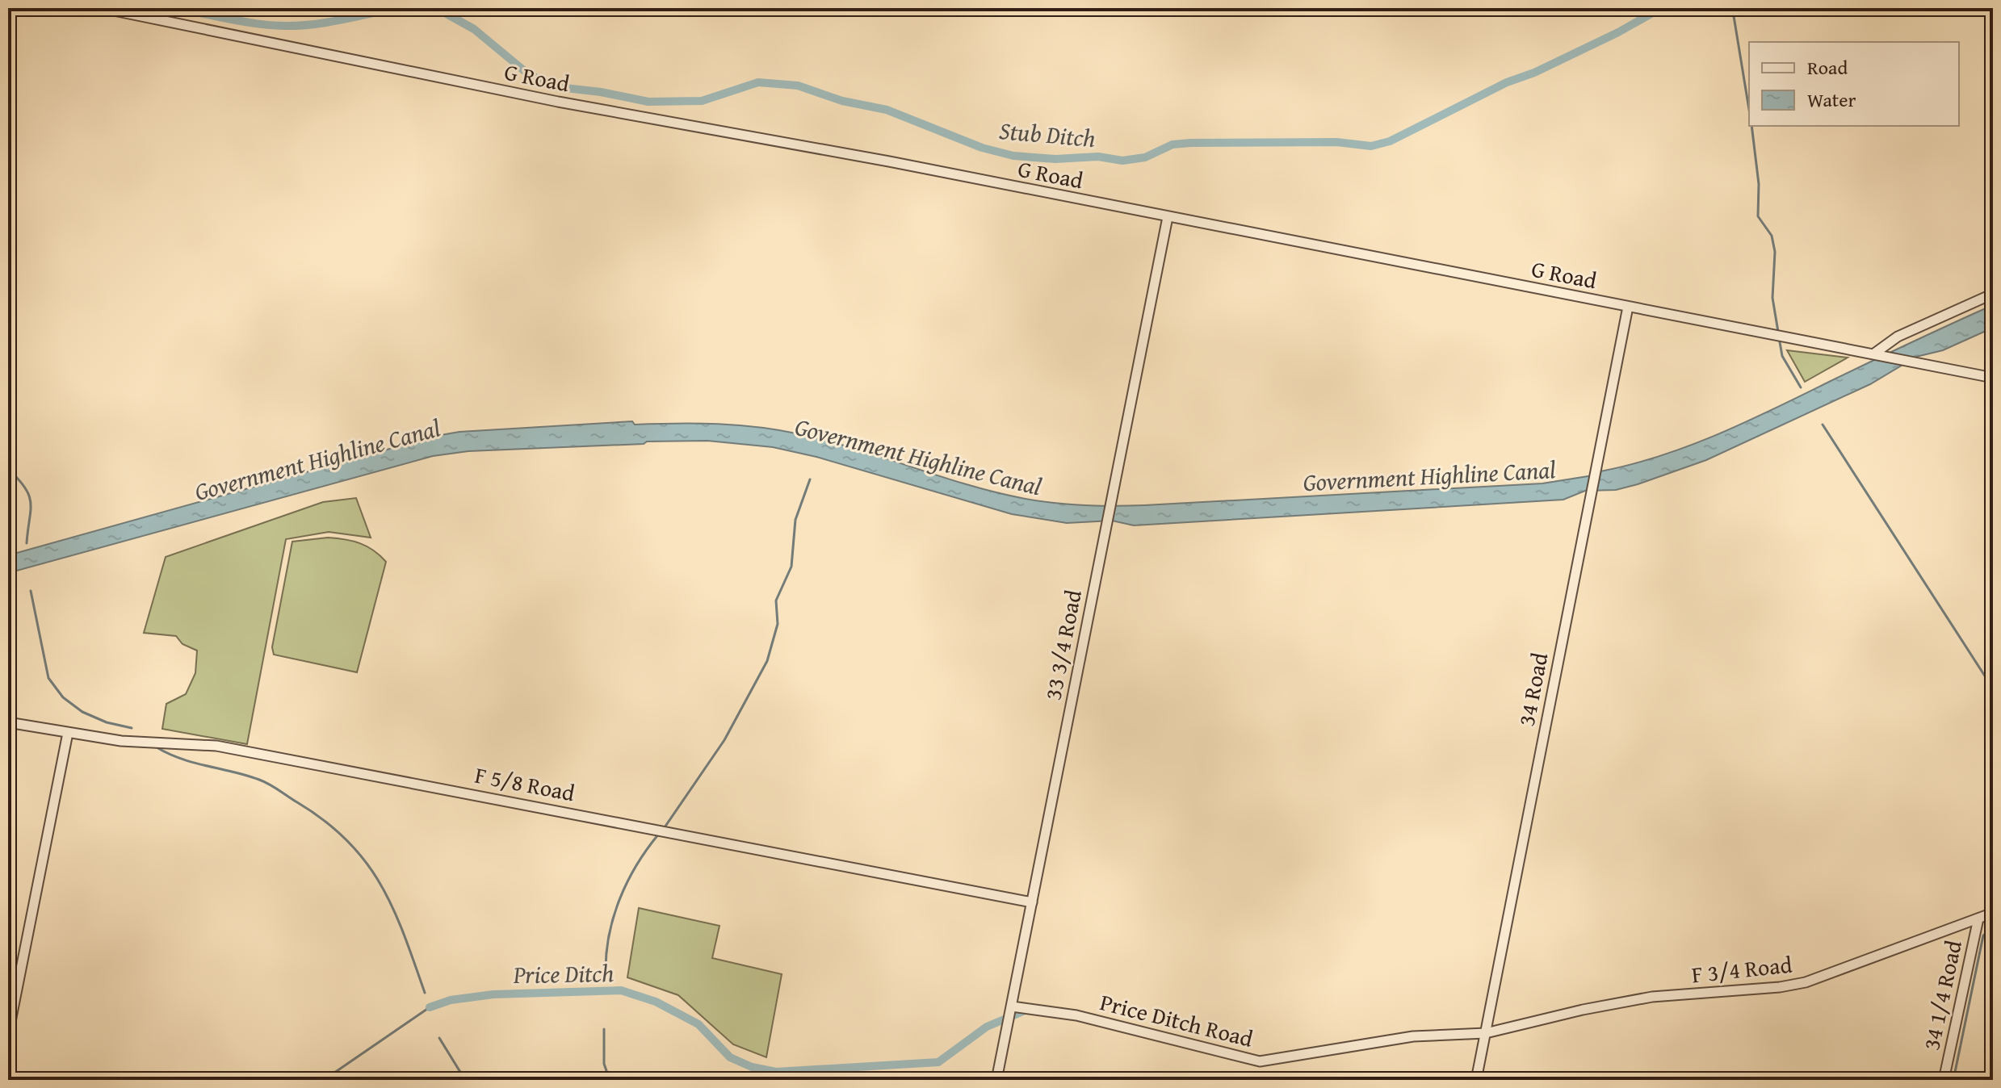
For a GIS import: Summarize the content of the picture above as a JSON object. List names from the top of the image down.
{
  "streets": {
    "street": [
      "G Road",
      "33 3/4 Road",
      "34 Road",
      "F 5/8 Road",
      "F 3/4 Road",
      "34 1/4 Road",
      "Price Ditch Road"
    ]
  },
  "crossings": [
    ["G Road", "33 3/4 Road"],
    ["G Road", "34 Road"],
    ["33 3/4 Road", "F 5/8 Road"],
    ["33 3/4 Road", "Price Ditch Road"],
    ["34 Road", "F 3/4 Road"],
    ["34 Road", "Price Ditch Road"],
    ["F 3/4 Road", "34 1/4 Road"],
    ["F 3/4 Road", "Price Ditch Road"]
  ],
  "water": ["Stub Ditch", "Government Highline Canal", "Price Ditch"],
  "legend": ["Road", "Water"]
}
